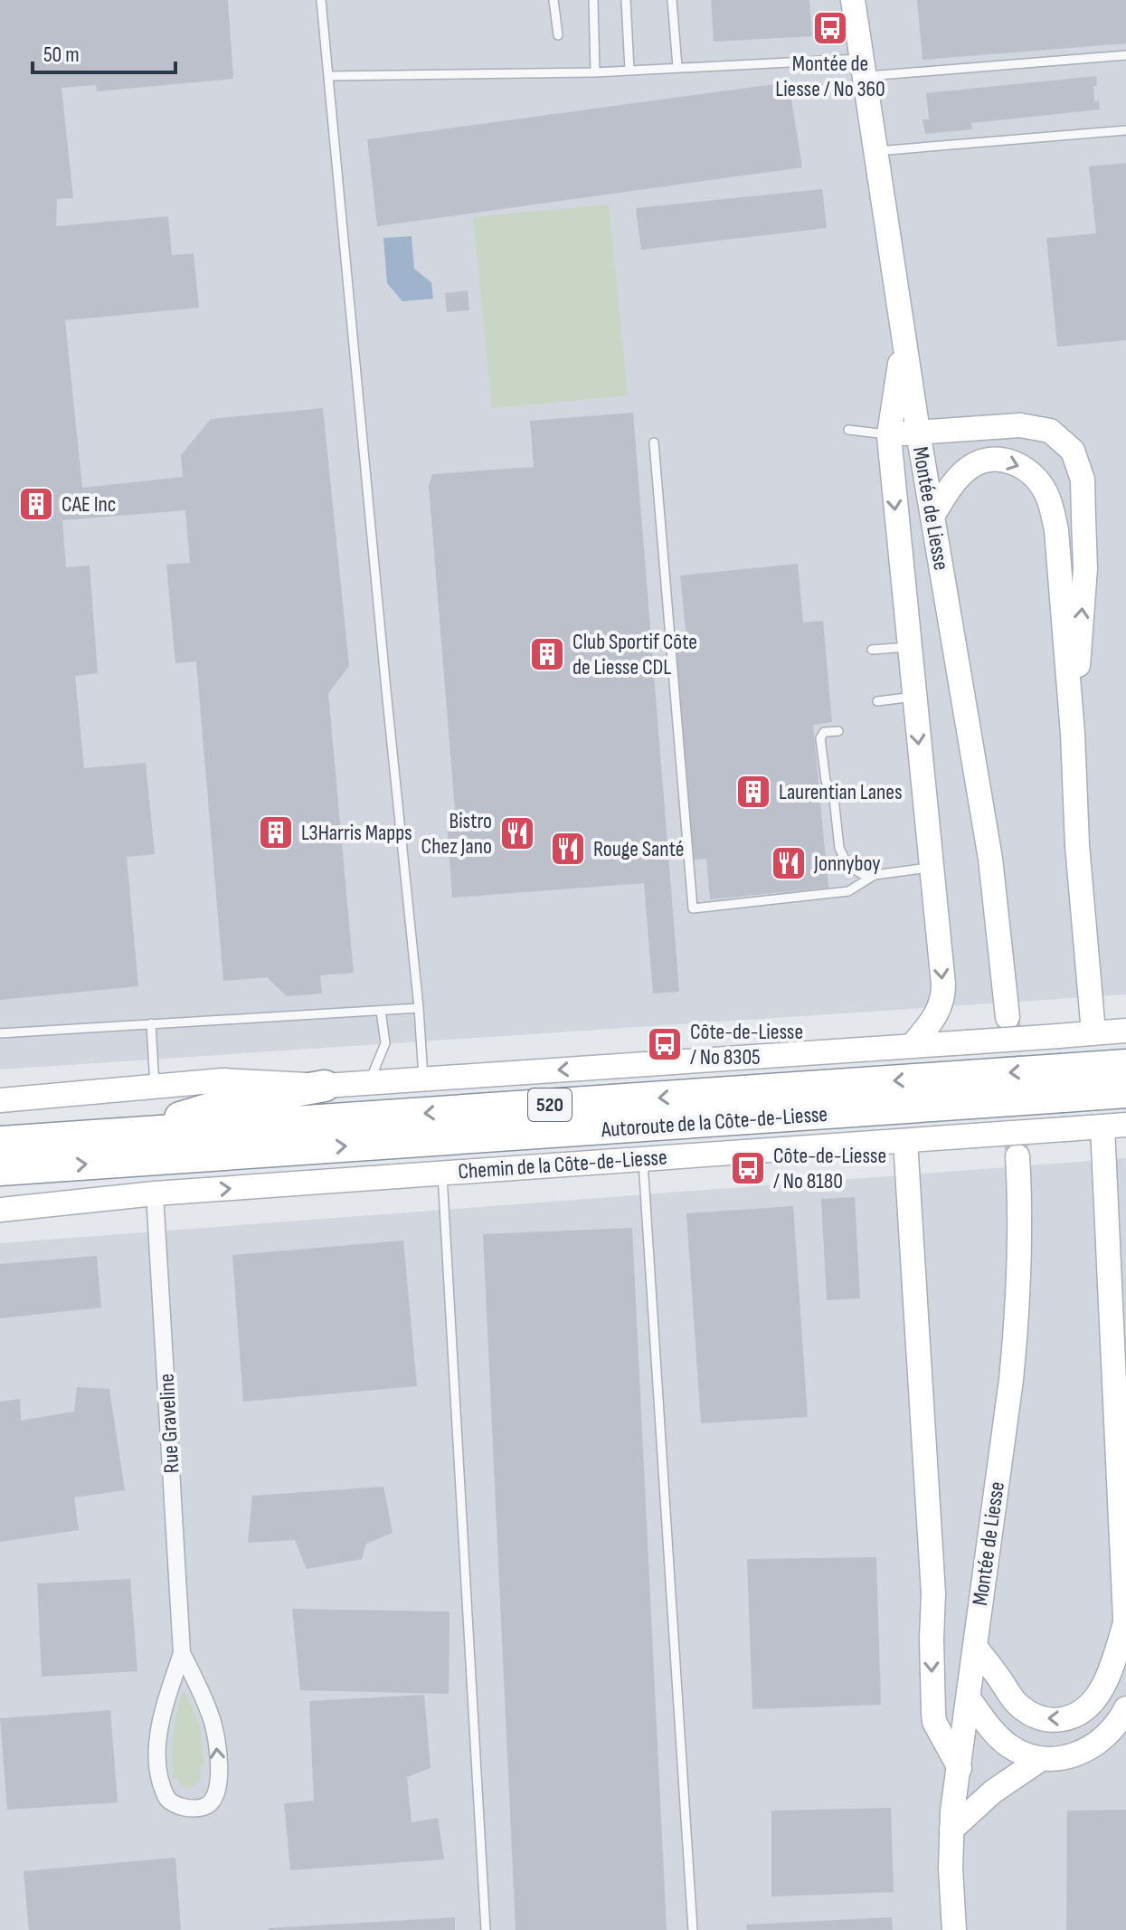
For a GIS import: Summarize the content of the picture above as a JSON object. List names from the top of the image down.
{
  "streets": {
    "highway": ["520", "Autoroute de la Côte-de-Liesse"],
    "street": ["Montée de Liesse", "Chemin de la Côte-de-Liesse", "Rue Graveline"]
  },
  "crossings": [
    ["Chemin de la Côte-de-Liesse", "Rue Graveline"]
  ],
  "places": {
    "bus stop": ["Montée de Liesse / No 360", "Côte-de-Liesse / No 8305", "Côte-de-Liesse / No 8180"],
    "building": [
      "CAE Inc",
      "Club Sportif Côte de Liesse CDL",
      "Laurentian Lanes",
      "L3Harris Mapps"
    ],
    "restaurant": ["Bistro Chez Jano", "Rouge Santé", "Jonnyboy"]
  },
  "scale_bar": "50 m"
}
